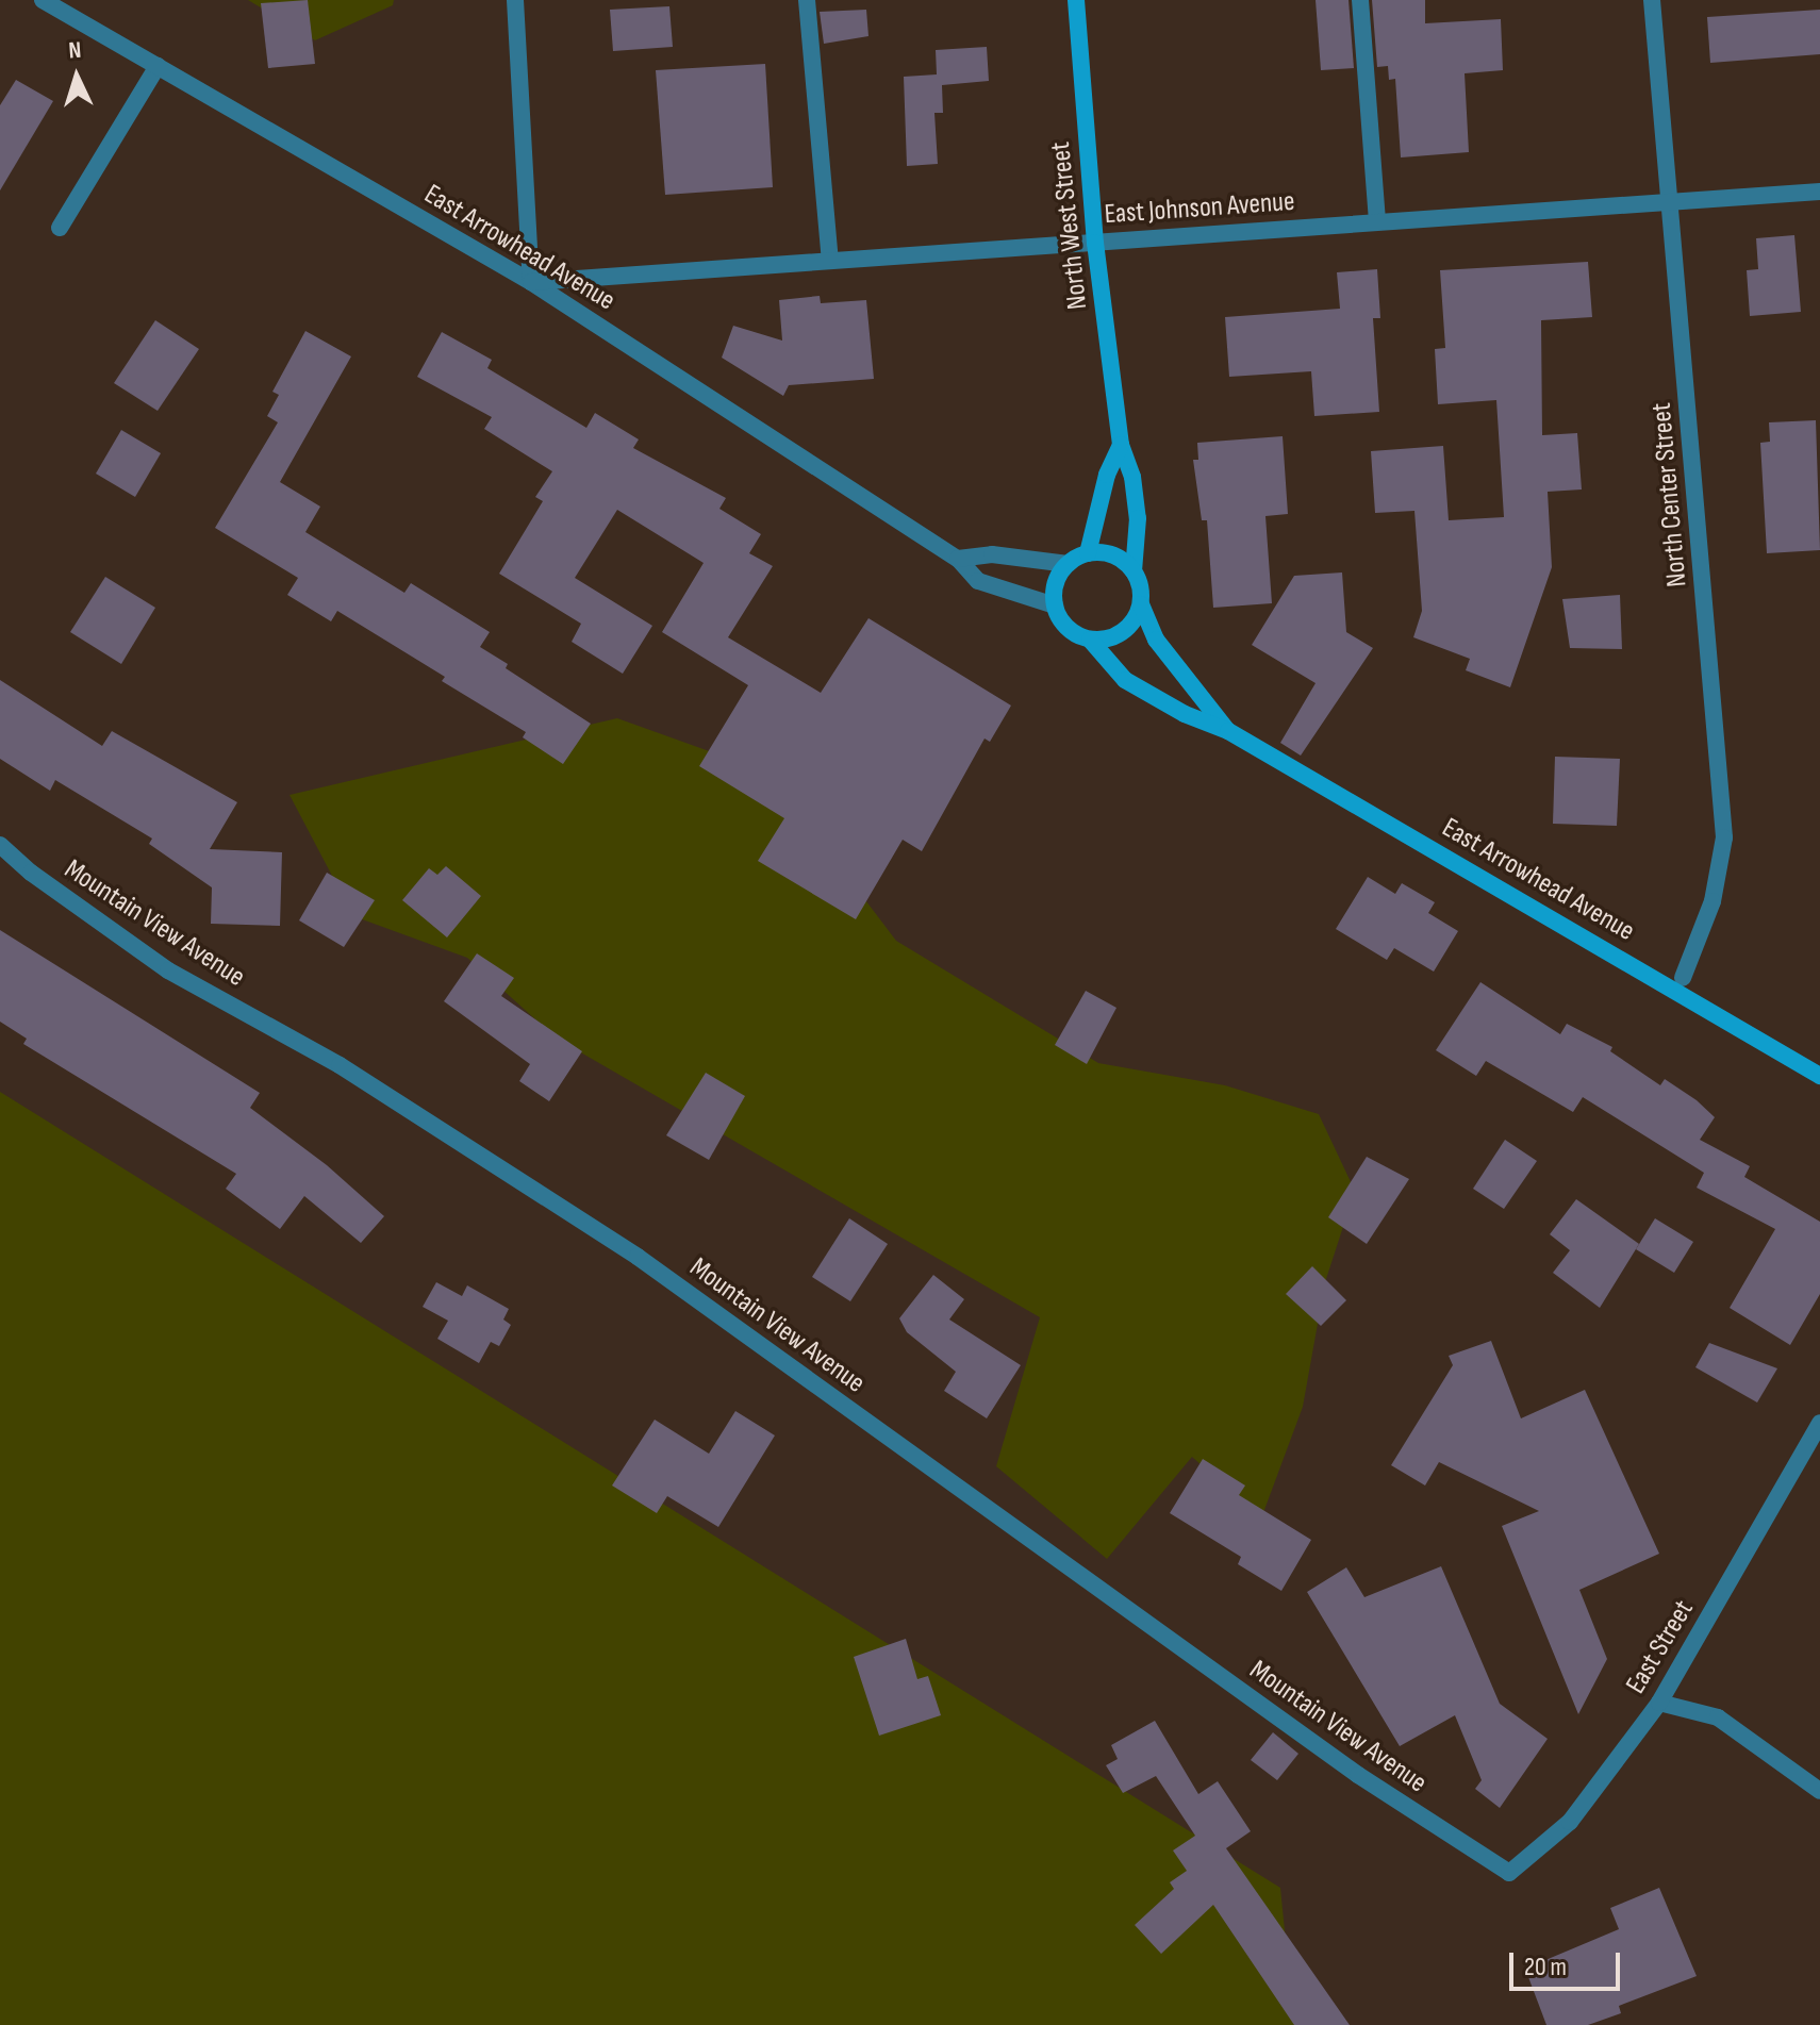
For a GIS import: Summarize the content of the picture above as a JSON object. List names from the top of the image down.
{
  "streets": {
    "street": [
      "East Johnson Avenue",
      "North West Street",
      "East Arrowhead Avenue",
      "North Center Street",
      "Mountain View Avenue",
      "East Street"
    ]
  },
  "crossings": [
    ["East Johnson Avenue", "North West Street"],
    ["East Johnson Avenue", "East Arrowhead Avenue"],
    ["East Johnson Avenue", "North Center Street"],
    ["North West Street", "East Arrowhead Avenue"],
    ["Mountain View Avenue", "East Street"]
  ],
  "scale_bar": "20 m",
  "north": "top"
}
